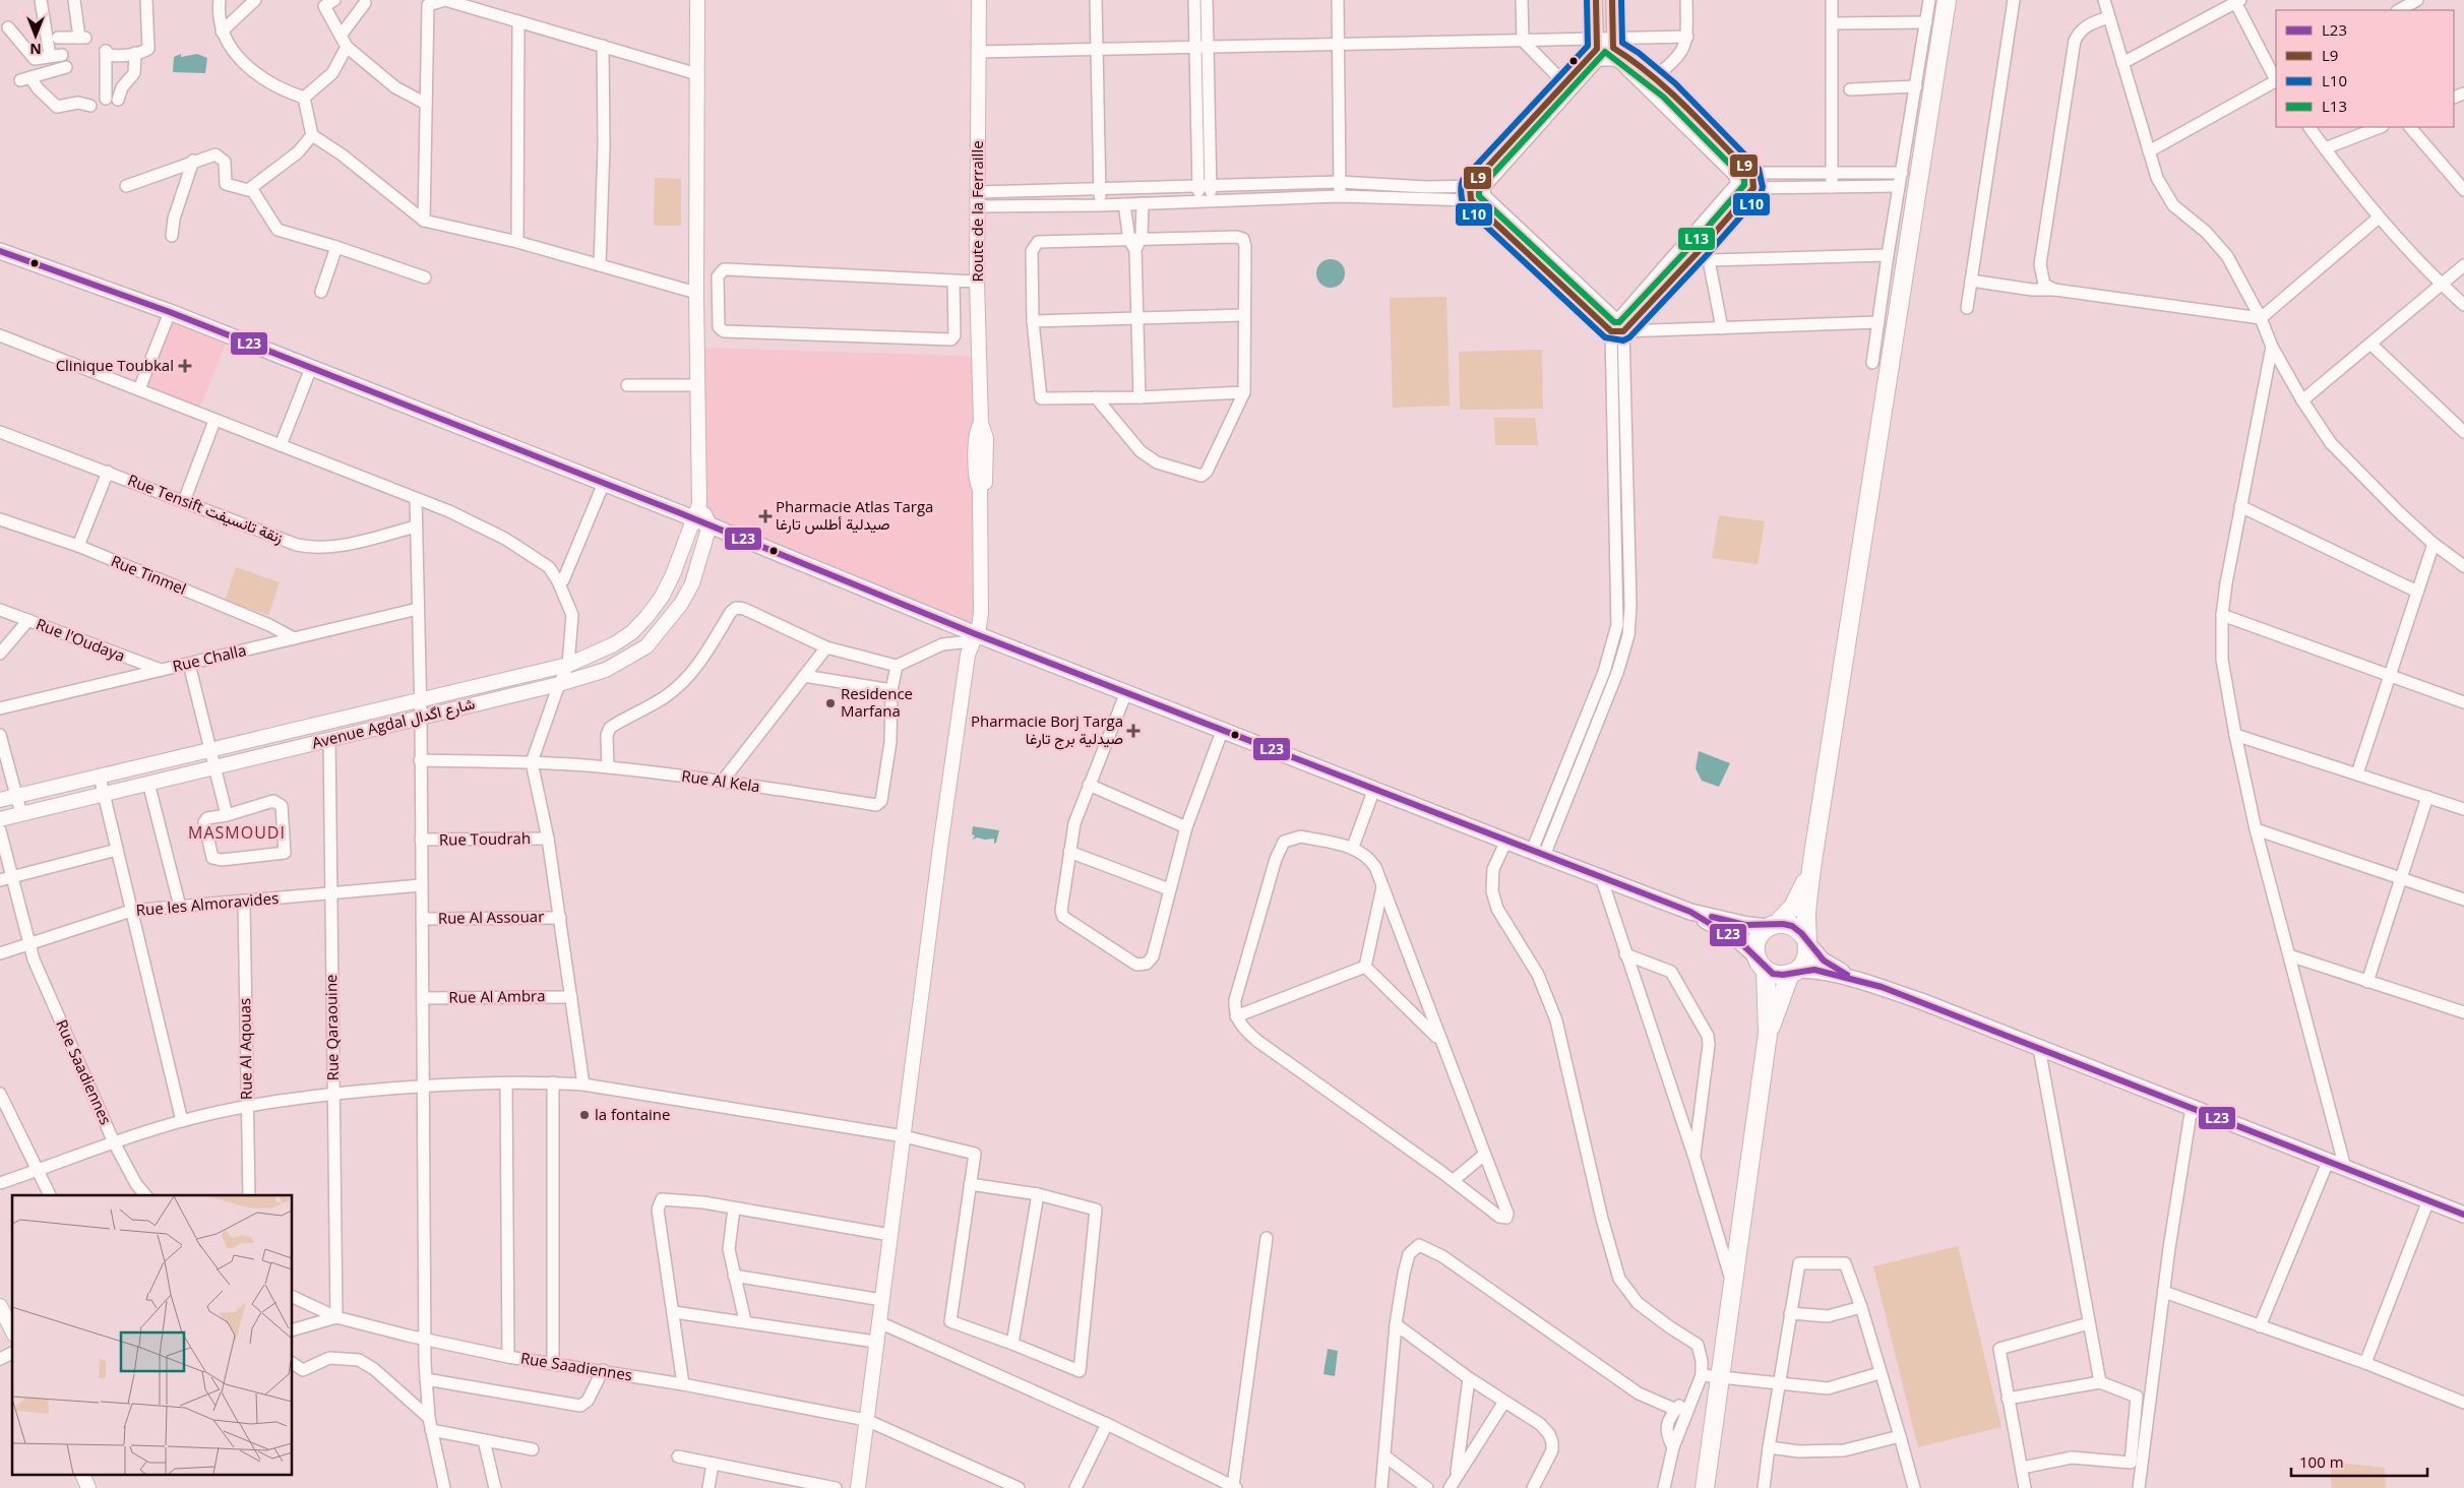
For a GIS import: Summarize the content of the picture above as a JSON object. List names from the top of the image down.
{
  "streets": {
    "street": [
      "Route de la Ferraille",
      "Rue Tensift زنقة تانسيفت",
      "Rue Tinmel",
      "Rue l'Oudaya",
      "Rue Challa",
      "Avenue Agdal شارع اگدال",
      "Rue Al Kela",
      "Rue Toudrah",
      "Rue les Almoravides",
      "Rue Al Assouar",
      "Rue Al Ambra",
      "Rue Qaraouine",
      "Rue Al Aqouas",
      "Rue Saadiennes"
    ]
  },
  "crossings": [
    ["Route de la Ferraille", "Rue Saadiennes"],
    ["Rue Tinmel", "Rue Challa"],
    ["Rue l'Oudaya", "Rue Challa"],
    ["Avenue Agdal شارع اگدال", "Rue Qaraouine"],
    ["Rue les Almoravides", "Rue Qaraouine"],
    ["Rue les Almoravides", "Rue Al Aqouas"],
    ["Rue les Almoravides", "Rue Saadiennes"],
    ["Rue Qaraouine", "Rue Saadiennes"]
  ],
  "districts": ["MASMOUDI"],
  "places": {
    "health": ["Clinique Toubkal", "Pharmacie Atlas Targa صيدلية أطلس تارغا", "Pharmacie Borj Targa صيدلية برج تارغا"],
    "other": ["Residence Marfana", "la fontaine"]
  },
  "lines": [
    "transit line L9",
    "transit line L10",
    "transit line L13",
    "transit line L23"
  ],
  "legend": [
    "L23",
    "L9",
    "L10",
    "L13"
  ],
  "scale_bar": "100 m",
  "north": "bottom"
}
